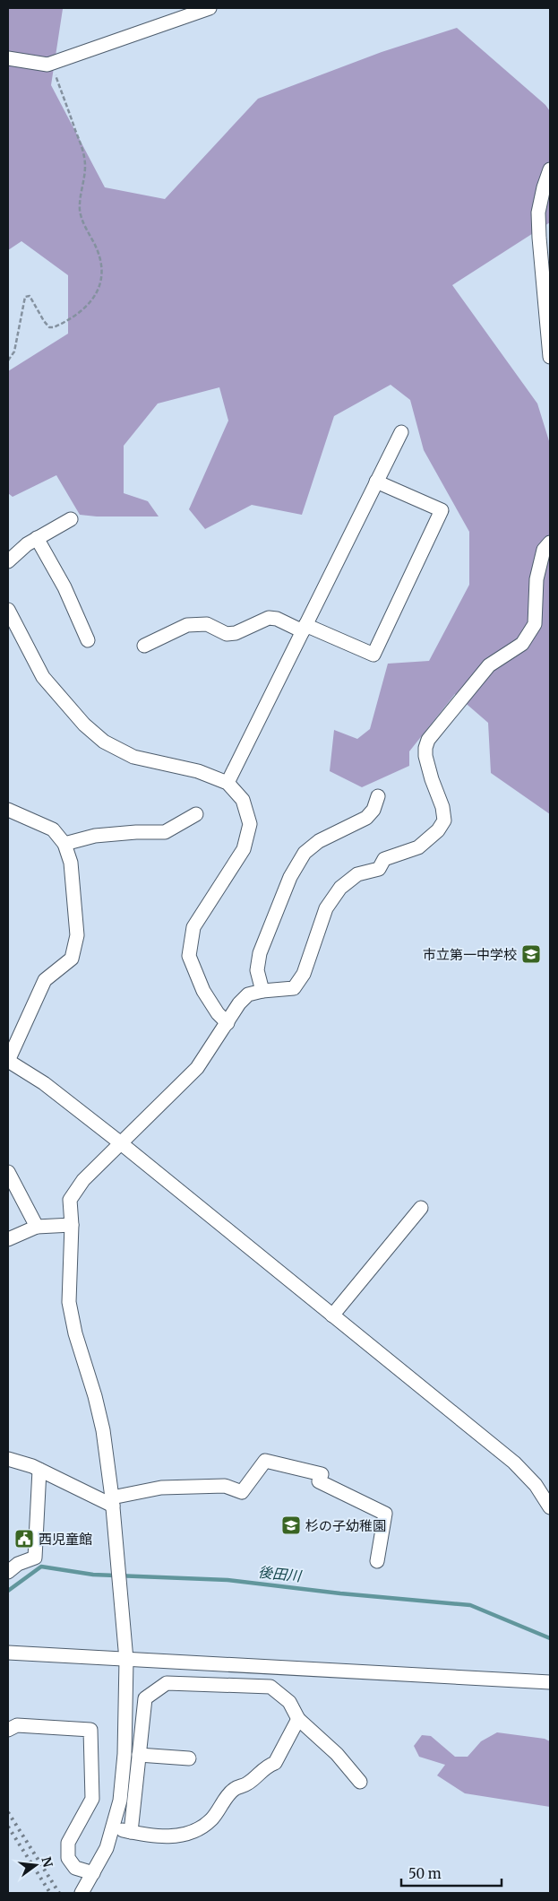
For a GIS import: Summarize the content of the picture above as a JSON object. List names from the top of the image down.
{
  "water": ["後田川"],
  "places": {
    "school or university": ["市立第一中学校", "杉の子幼稚園"],
    "public building": ["西児童館"]
  },
  "scale_bar": "50 m",
  "north": "right"
}
